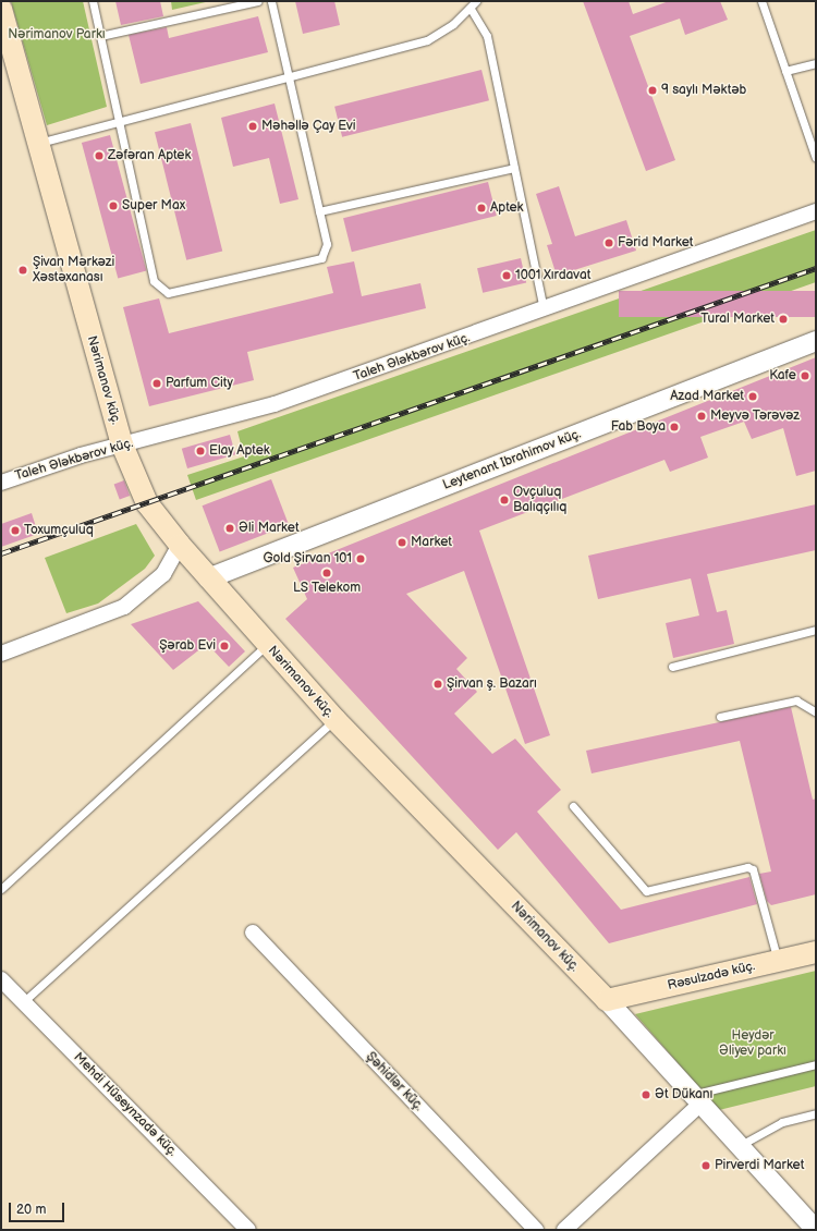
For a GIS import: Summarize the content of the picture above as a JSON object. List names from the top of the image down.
{
  "streets": {
    "main road": ["Nərimanov küç.", "Rəsulzadə küç."],
    "street": [
      "Taleh Ələkbərov küç.",
      "Leytenant Ibrahimov küç.",
      "Şəhidlər küç.",
      "Mehdi Hüseynzadə küç."
    ]
  },
  "crossings": [
    ["Taleh Ələkbərov küç.", "Nərimanov küç."],
    ["Nərimanov küç.", "Leytenant Ibrahimov küç."],
    ["Nərimanov küç.", "Rəsulzadə küç."]
  ],
  "parks": ["Nərimanov Parkı", "Heydər Əliyev parkı"],
  "places": [
    "9 saylı Məktəb",
    "Məhəllə Çay Evi",
    "Zəfəran Aptek",
    "Super Max",
    "Aptek",
    "Fərid Market",
    "Şivan Mərkəzi Xəstəxanası",
    "1001 Xırdavat",
    "Tural Market",
    "Kafe",
    "Parfum City",
    "Azad Market",
    "Meyvə Tərəvəz",
    "Fab Boya",
    "Elay Aptek",
    "Ovçuluq Balıqçılıq",
    "Əli Market",
    "Toxumçuluq",
    "Market",
    "Gold Şirvan 101",
    "LS Telekom",
    "Şərab Evi",
    "Şirvan ş. Bazarı",
    "Ət Dükanı",
    "Pirverdi Market"
  ],
  "scale_bar": "20 m"
}
